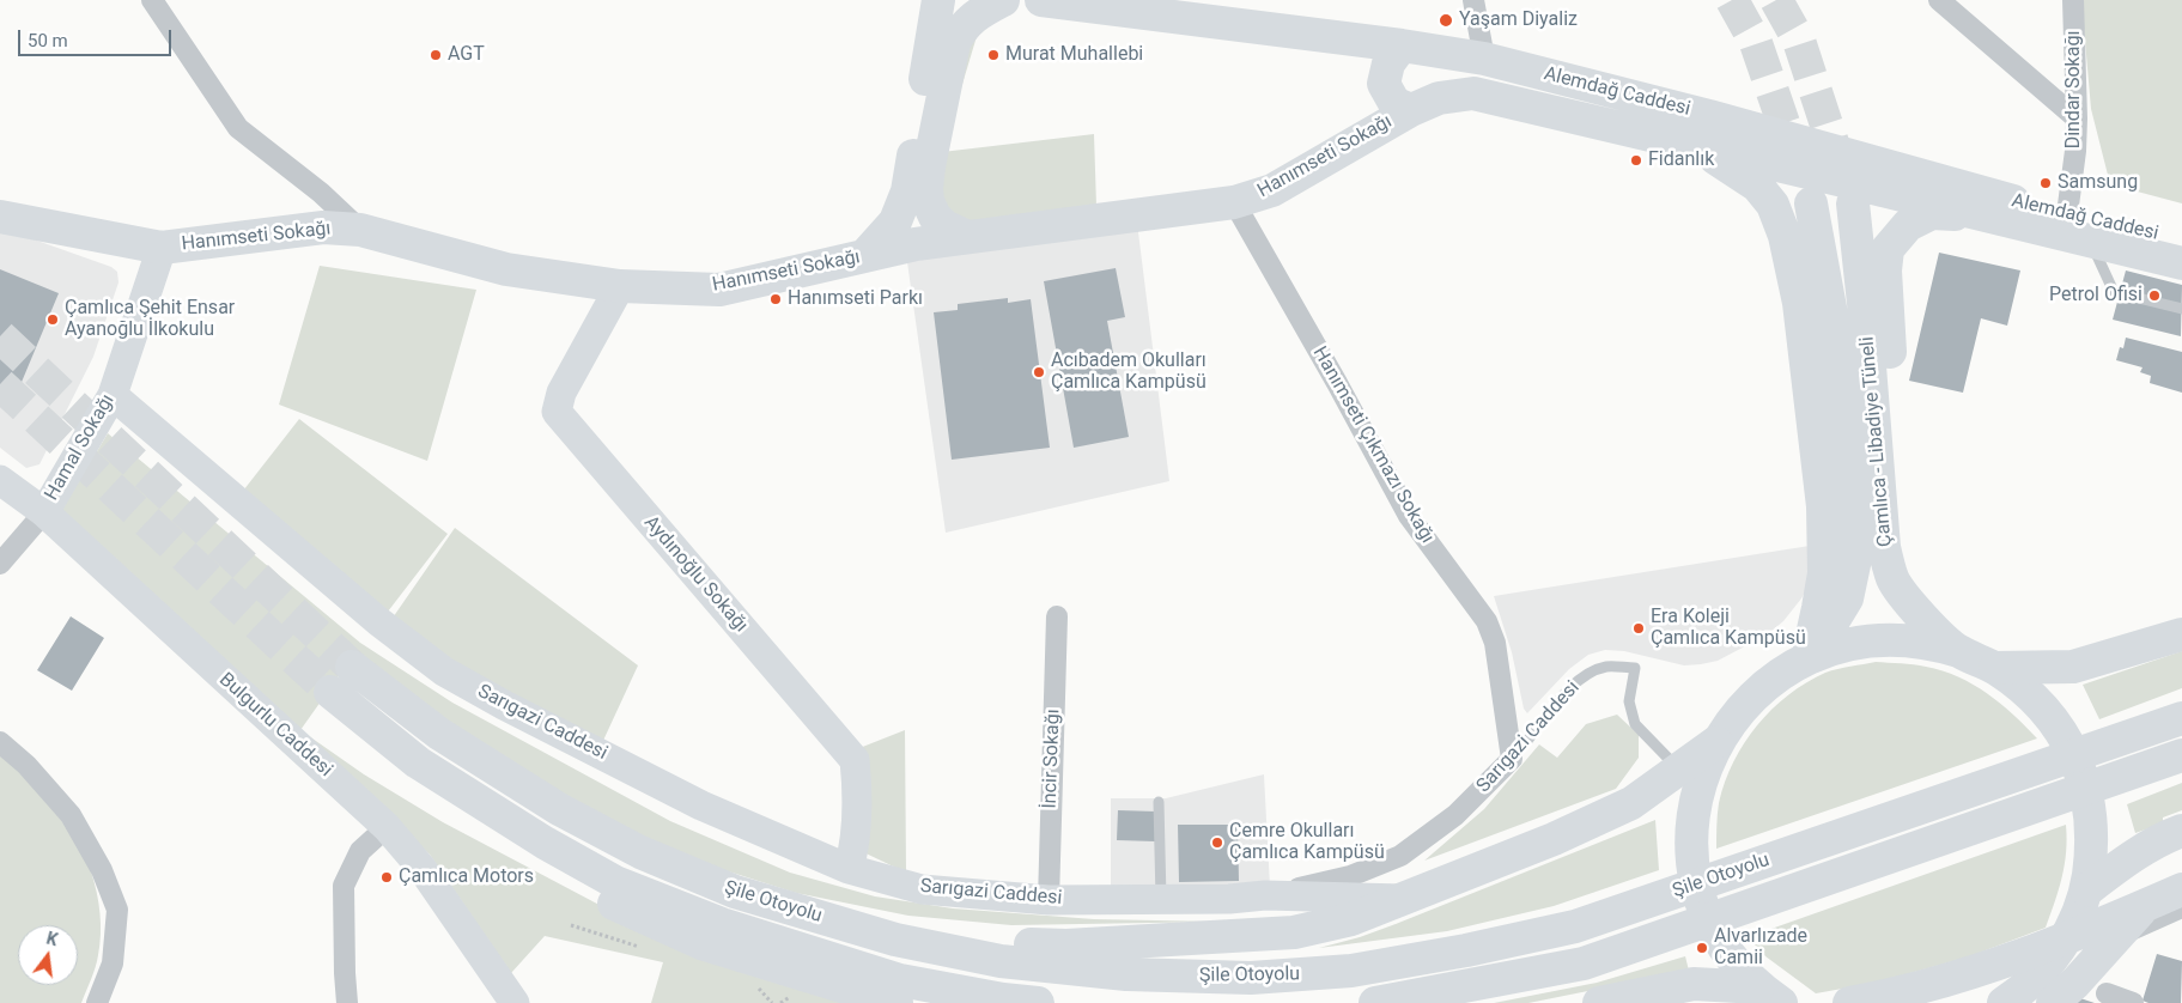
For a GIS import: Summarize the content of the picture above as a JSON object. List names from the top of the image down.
{
  "streets": {
    "main road": [
      "Alemdağ Caddesi",
      "Hanımseti Sokağı",
      "Çamlıca - Libadiye Tüneli",
      "Hamal Sokağı",
      "Aydınoğlu Sokağı",
      "Sarıgazi Caddesi",
      "Bulgurlu Caddesi",
      "Şile Otoyolu"
    ],
    "street": ["Dindar Sokağı", "Hanımseti Çıkmazı Sokağı", "İncir Sokağı"]
  },
  "crossings": [
    ["Dindar Sokağı", "Alemdağ Caddesi"],
    ["Alemdağ Caddesi", "Hanımseti Sokağı"],
    ["Hanımseti Sokağı", "Hanımseti Çıkmazı Sokağı"],
    ["Hanımseti Sokağı", "Hamal Sokağı"],
    ["Hanımseti Sokağı", "Aydınoğlu Sokağı"],
    ["Hanımseti Çıkmazı Sokağı", "Sarıgazi Caddesi"],
    ["Hamal Sokağı", "Sarıgazi Caddesi"],
    ["Hamal Sokağı", "Bulgurlu Caddesi"],
    ["Aydınoğlu Sokağı", "Sarıgazi Caddesi"],
    ["Sarıgazi Caddesi", "İncir Sokağı"]
  ],
  "places": [
    "Yaşam Diyaliz",
    "AGT",
    "Murat Muhallebi",
    "Fidanlık",
    "Samsung",
    "Petrol Ofisi",
    "Hanımseti Parkı",
    "Çamlıca Şehit Ensar Ayanoğlu İlkokulu",
    "Acıbadem Okulları Çamlıca Kampüsü",
    "Era Koleji Çamlıca Kampüsü",
    "Cemre Okulları Çamlıca Kampüsü",
    "Çamlıca Motors",
    "Alvarlızade Camii"
  ],
  "scale_bar": "50 m",
  "north": "top"
}
